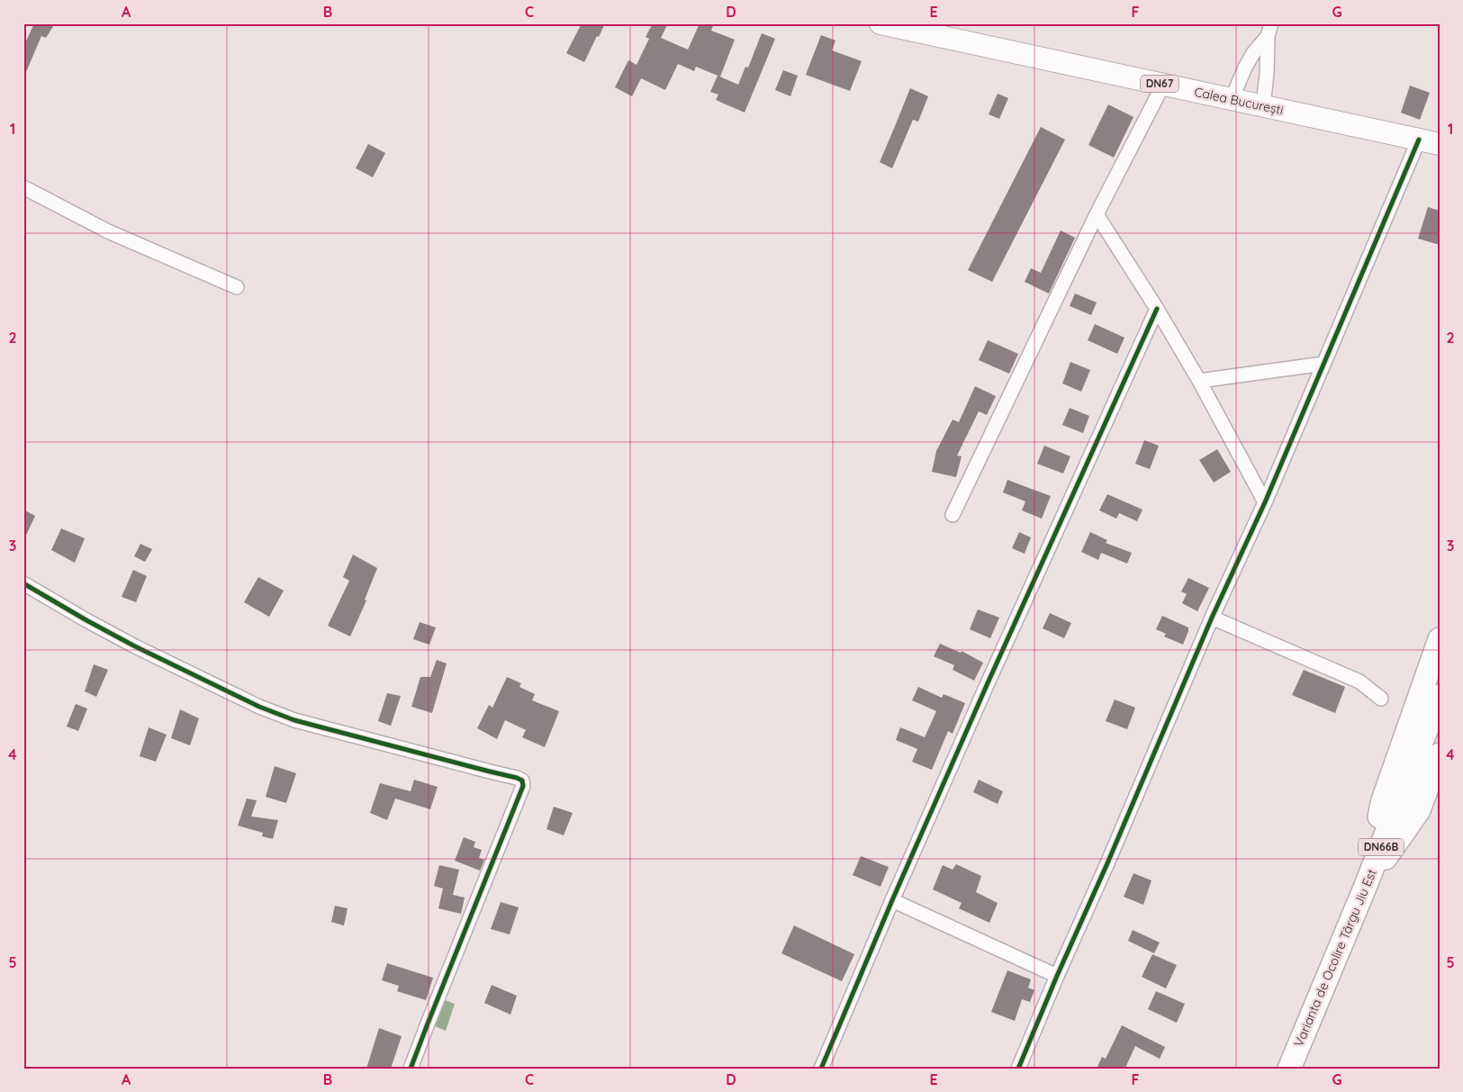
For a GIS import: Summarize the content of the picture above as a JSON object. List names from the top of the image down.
{
  "streets": {
    "highway": ["DN66B", "Varianta de Ocolire Târgu Jiu Est"],
    "main road": ["DN67", "Calea București"]
  },
  "grid": {
    "columns": [
      "A",
      "B",
      "C",
      "D",
      "E",
      "F",
      "G"
    ],
    "rows": [
      "1",
      "2",
      "3",
      "4",
      "5"
    ]
  }
}
